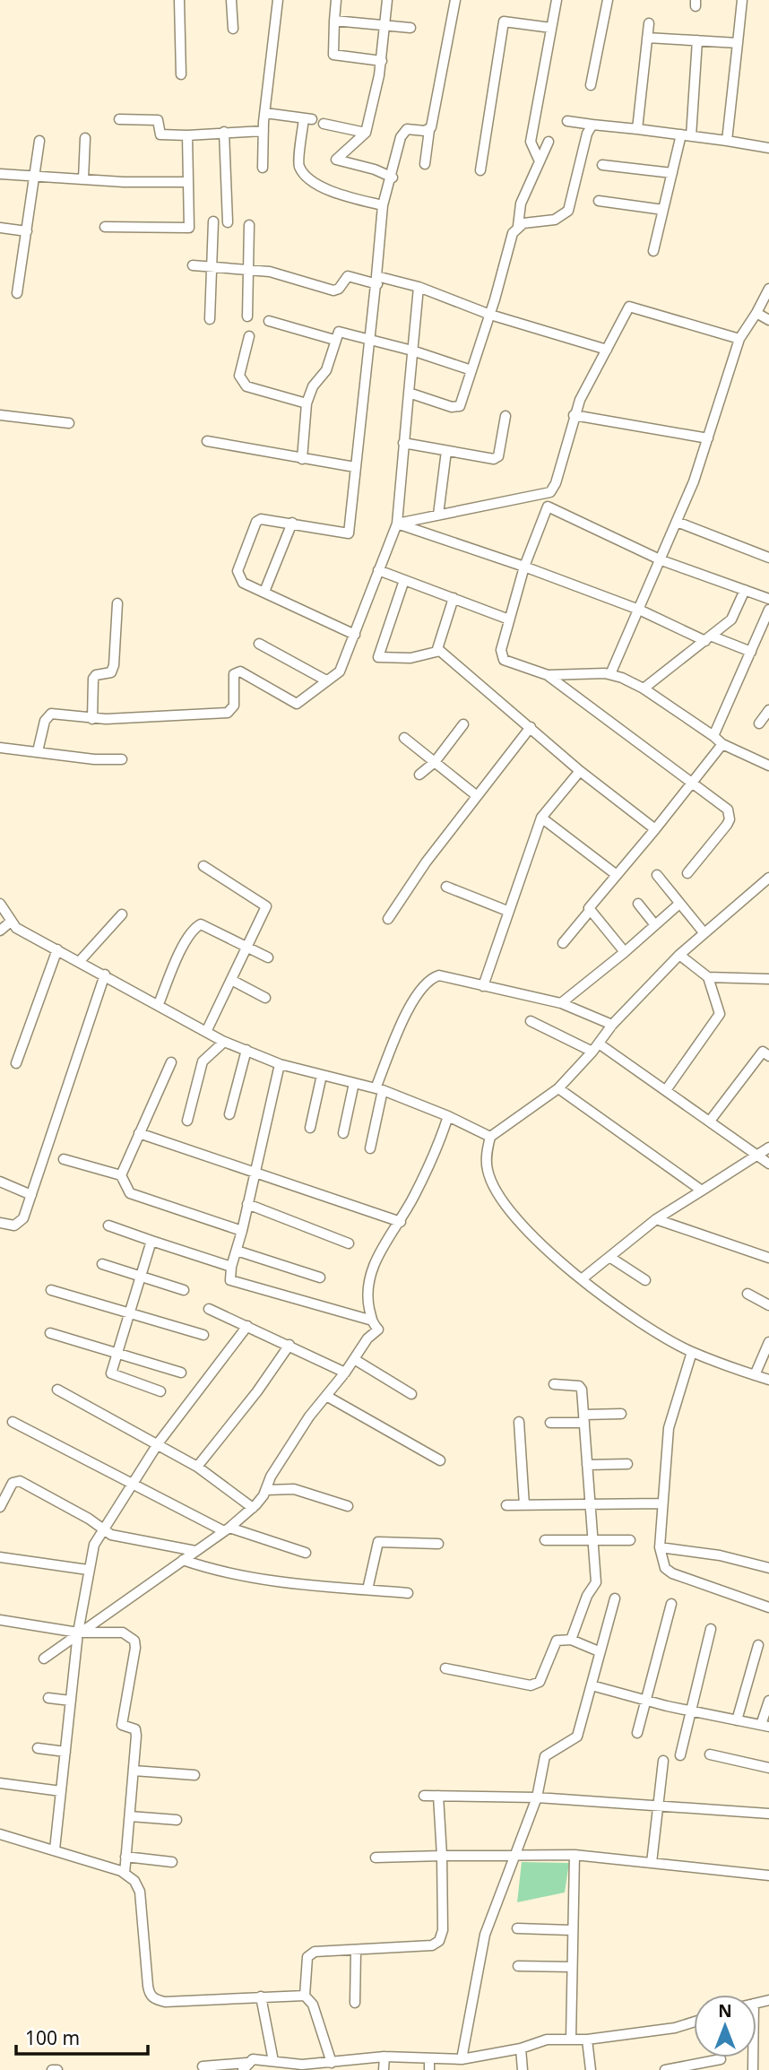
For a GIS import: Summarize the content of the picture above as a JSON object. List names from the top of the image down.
{
  "scale_bar": "100 m",
  "north": "top"
}
